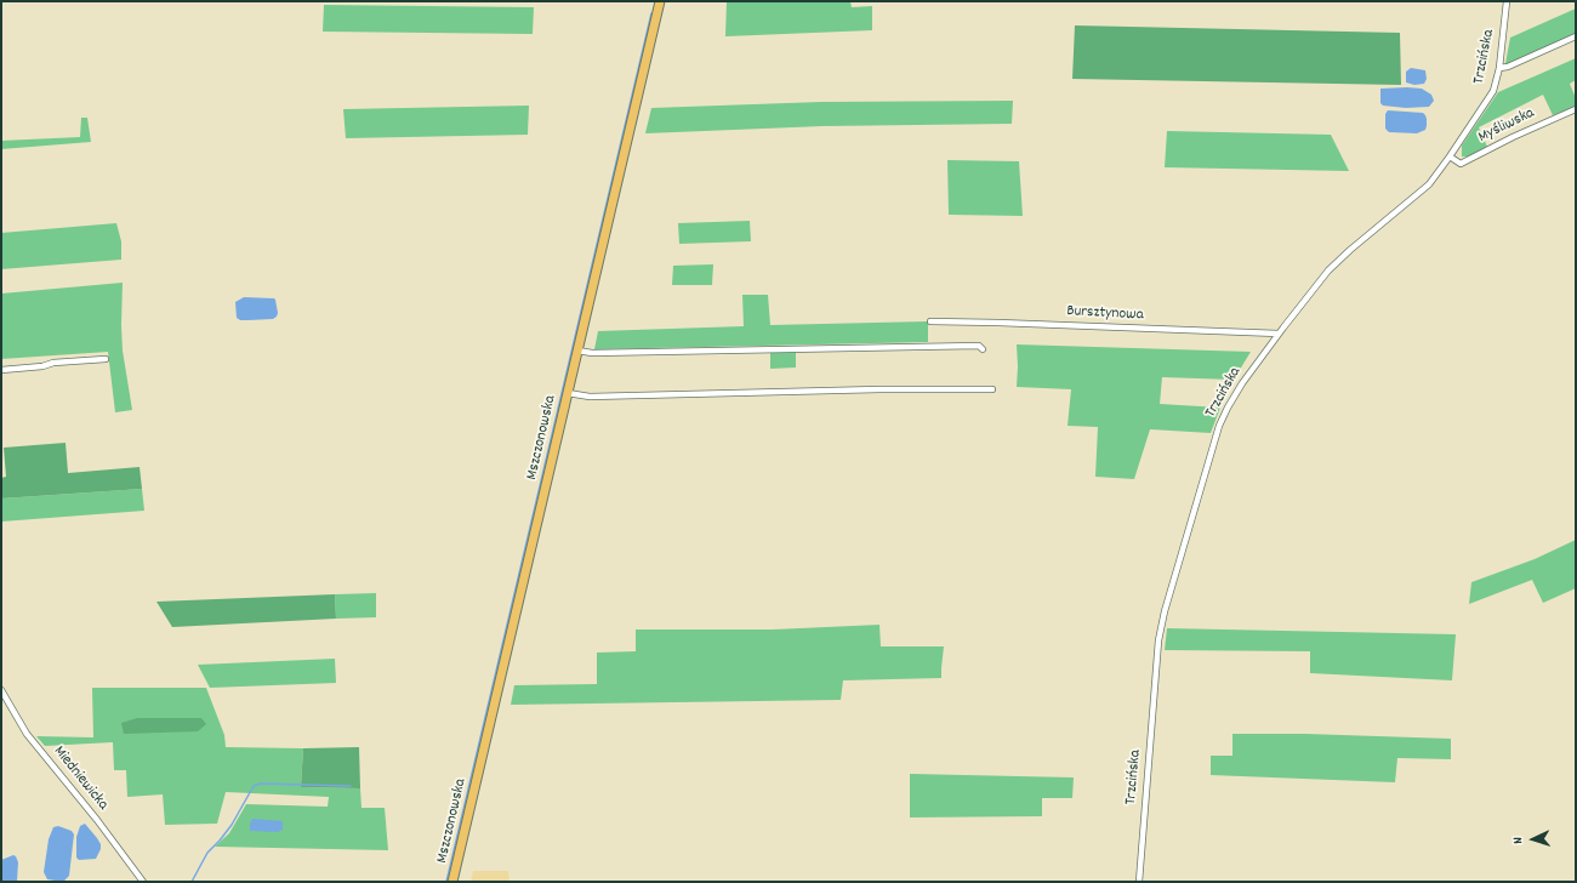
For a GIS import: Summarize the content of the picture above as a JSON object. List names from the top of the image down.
{
  "streets": {
    "main road": ["Mszczonowska"],
    "street": [
      "Trzcińska",
      "Myśliwska",
      "Bursztynowa",
      "Miedniewicka"
    ]
  },
  "crossings": [
    ["Trzcińska", "Myśliwska"],
    ["Trzcińska", "Bursztynowa"]
  ],
  "north": "left"
}
